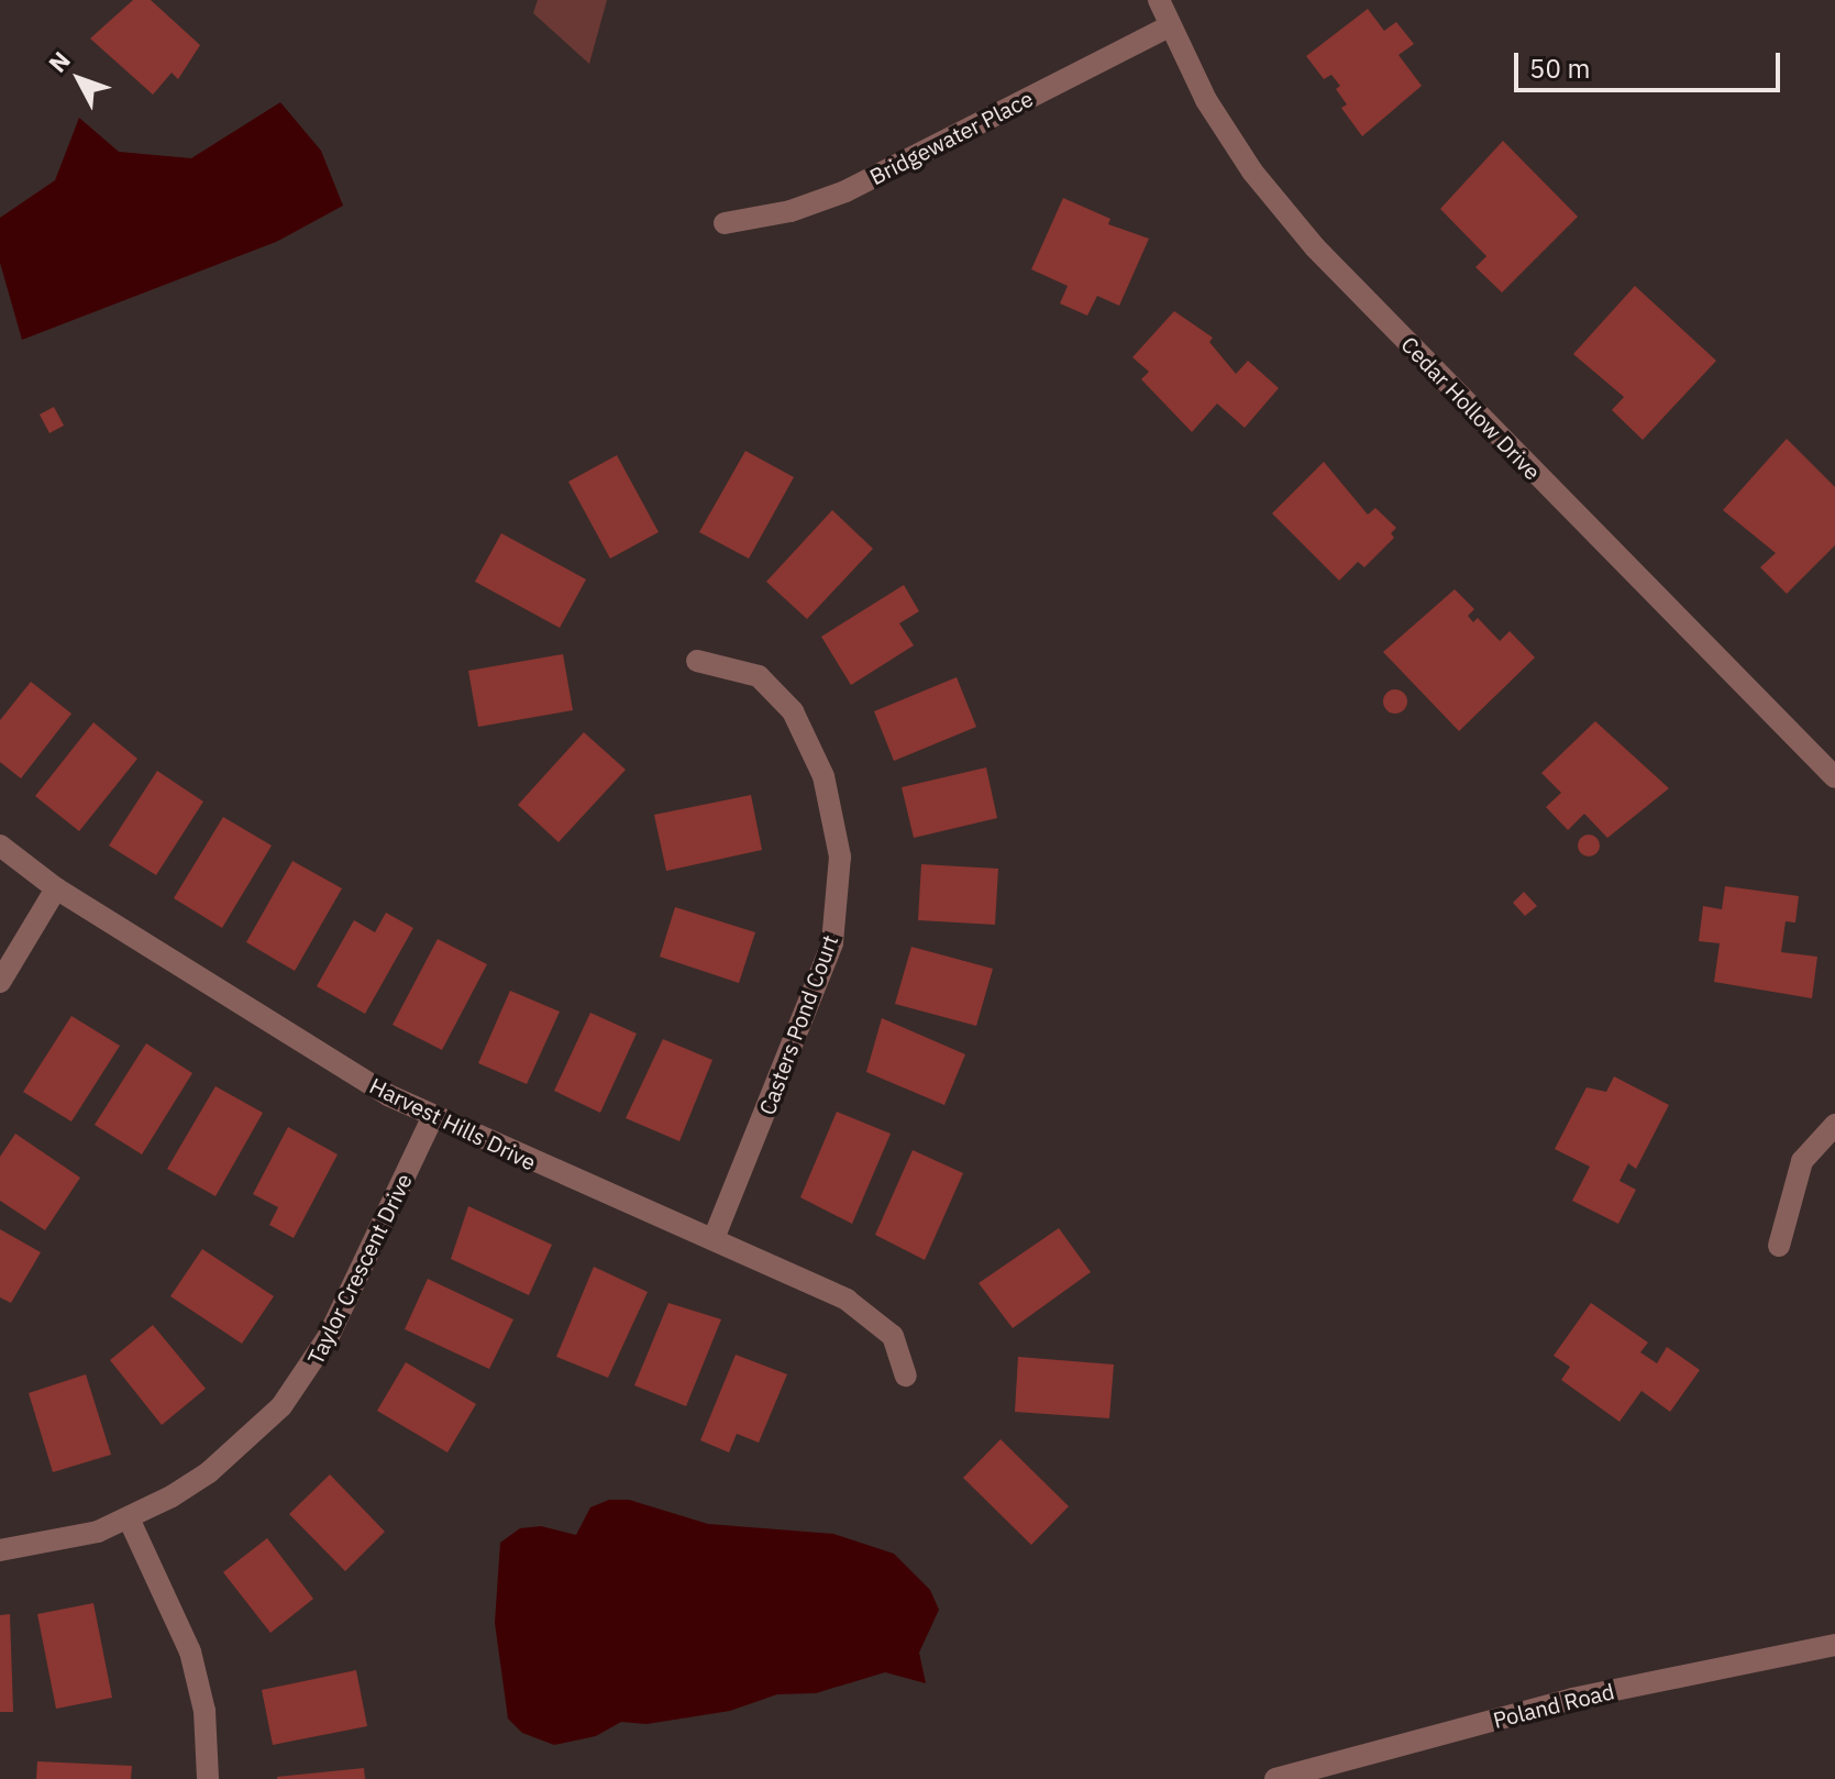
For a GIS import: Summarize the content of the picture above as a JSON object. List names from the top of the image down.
{
  "streets": {
    "street": [
      "Bridgewater Place",
      "Cedar Hollow Drive",
      "Casters Pond Court",
      "Harvest Hills Drive",
      "Taylor Crescent Drive",
      "Poland Road"
    ]
  },
  "crossings": [
    ["Bridgewater Place", "Cedar Hollow Drive"],
    ["Casters Pond Court", "Harvest Hills Drive"],
    ["Harvest Hills Drive", "Taylor Crescent Drive"]
  ],
  "scale_bar": "50 m",
  "north": "top left"
}
